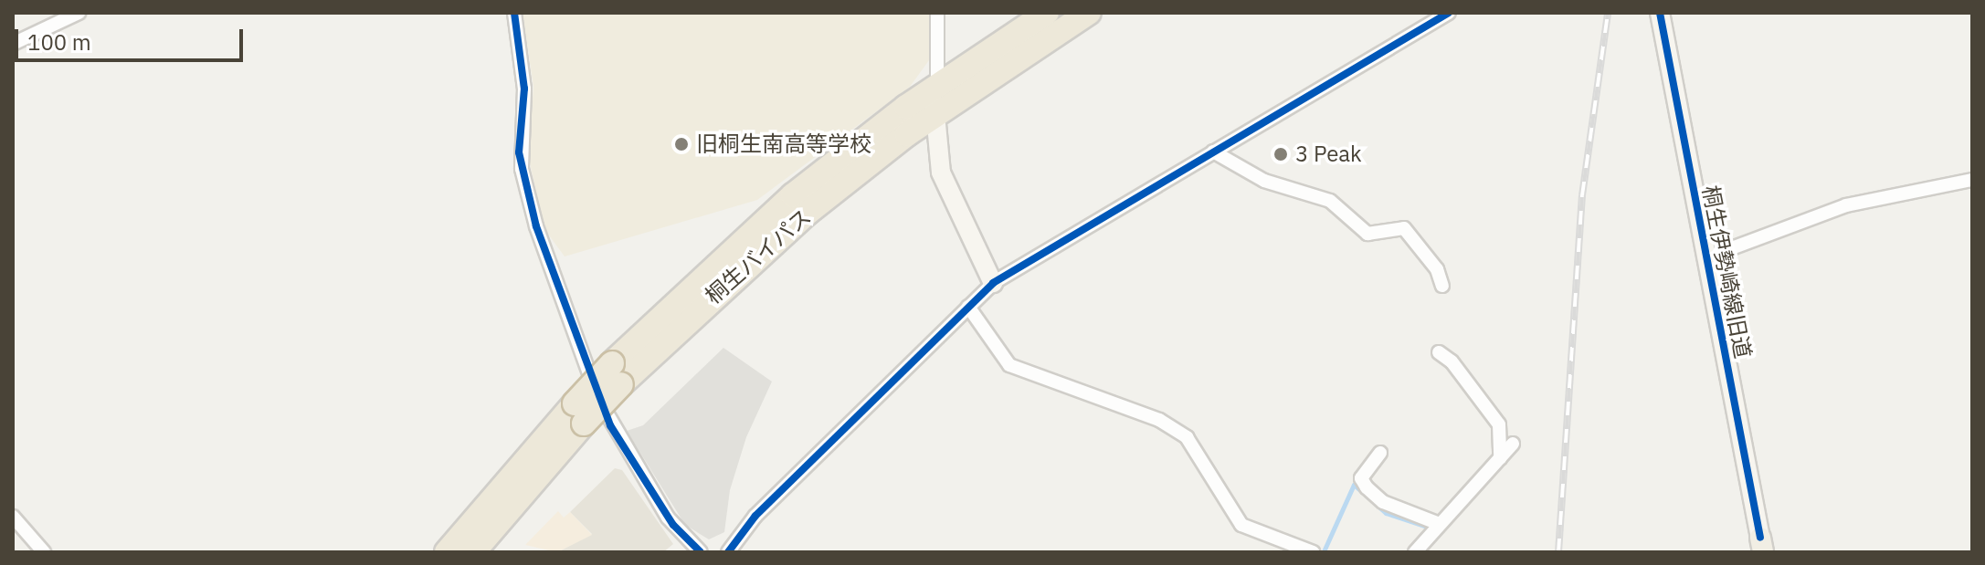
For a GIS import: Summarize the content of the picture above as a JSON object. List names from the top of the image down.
{
  "streets": {
    "highway": ["桐生バイパス"],
    "street": ["桐生伊勢崎線旧道"]
  },
  "places": ["旧桐生南高等学校", "3 Peak"],
  "scale_bar": "100 m"
}
